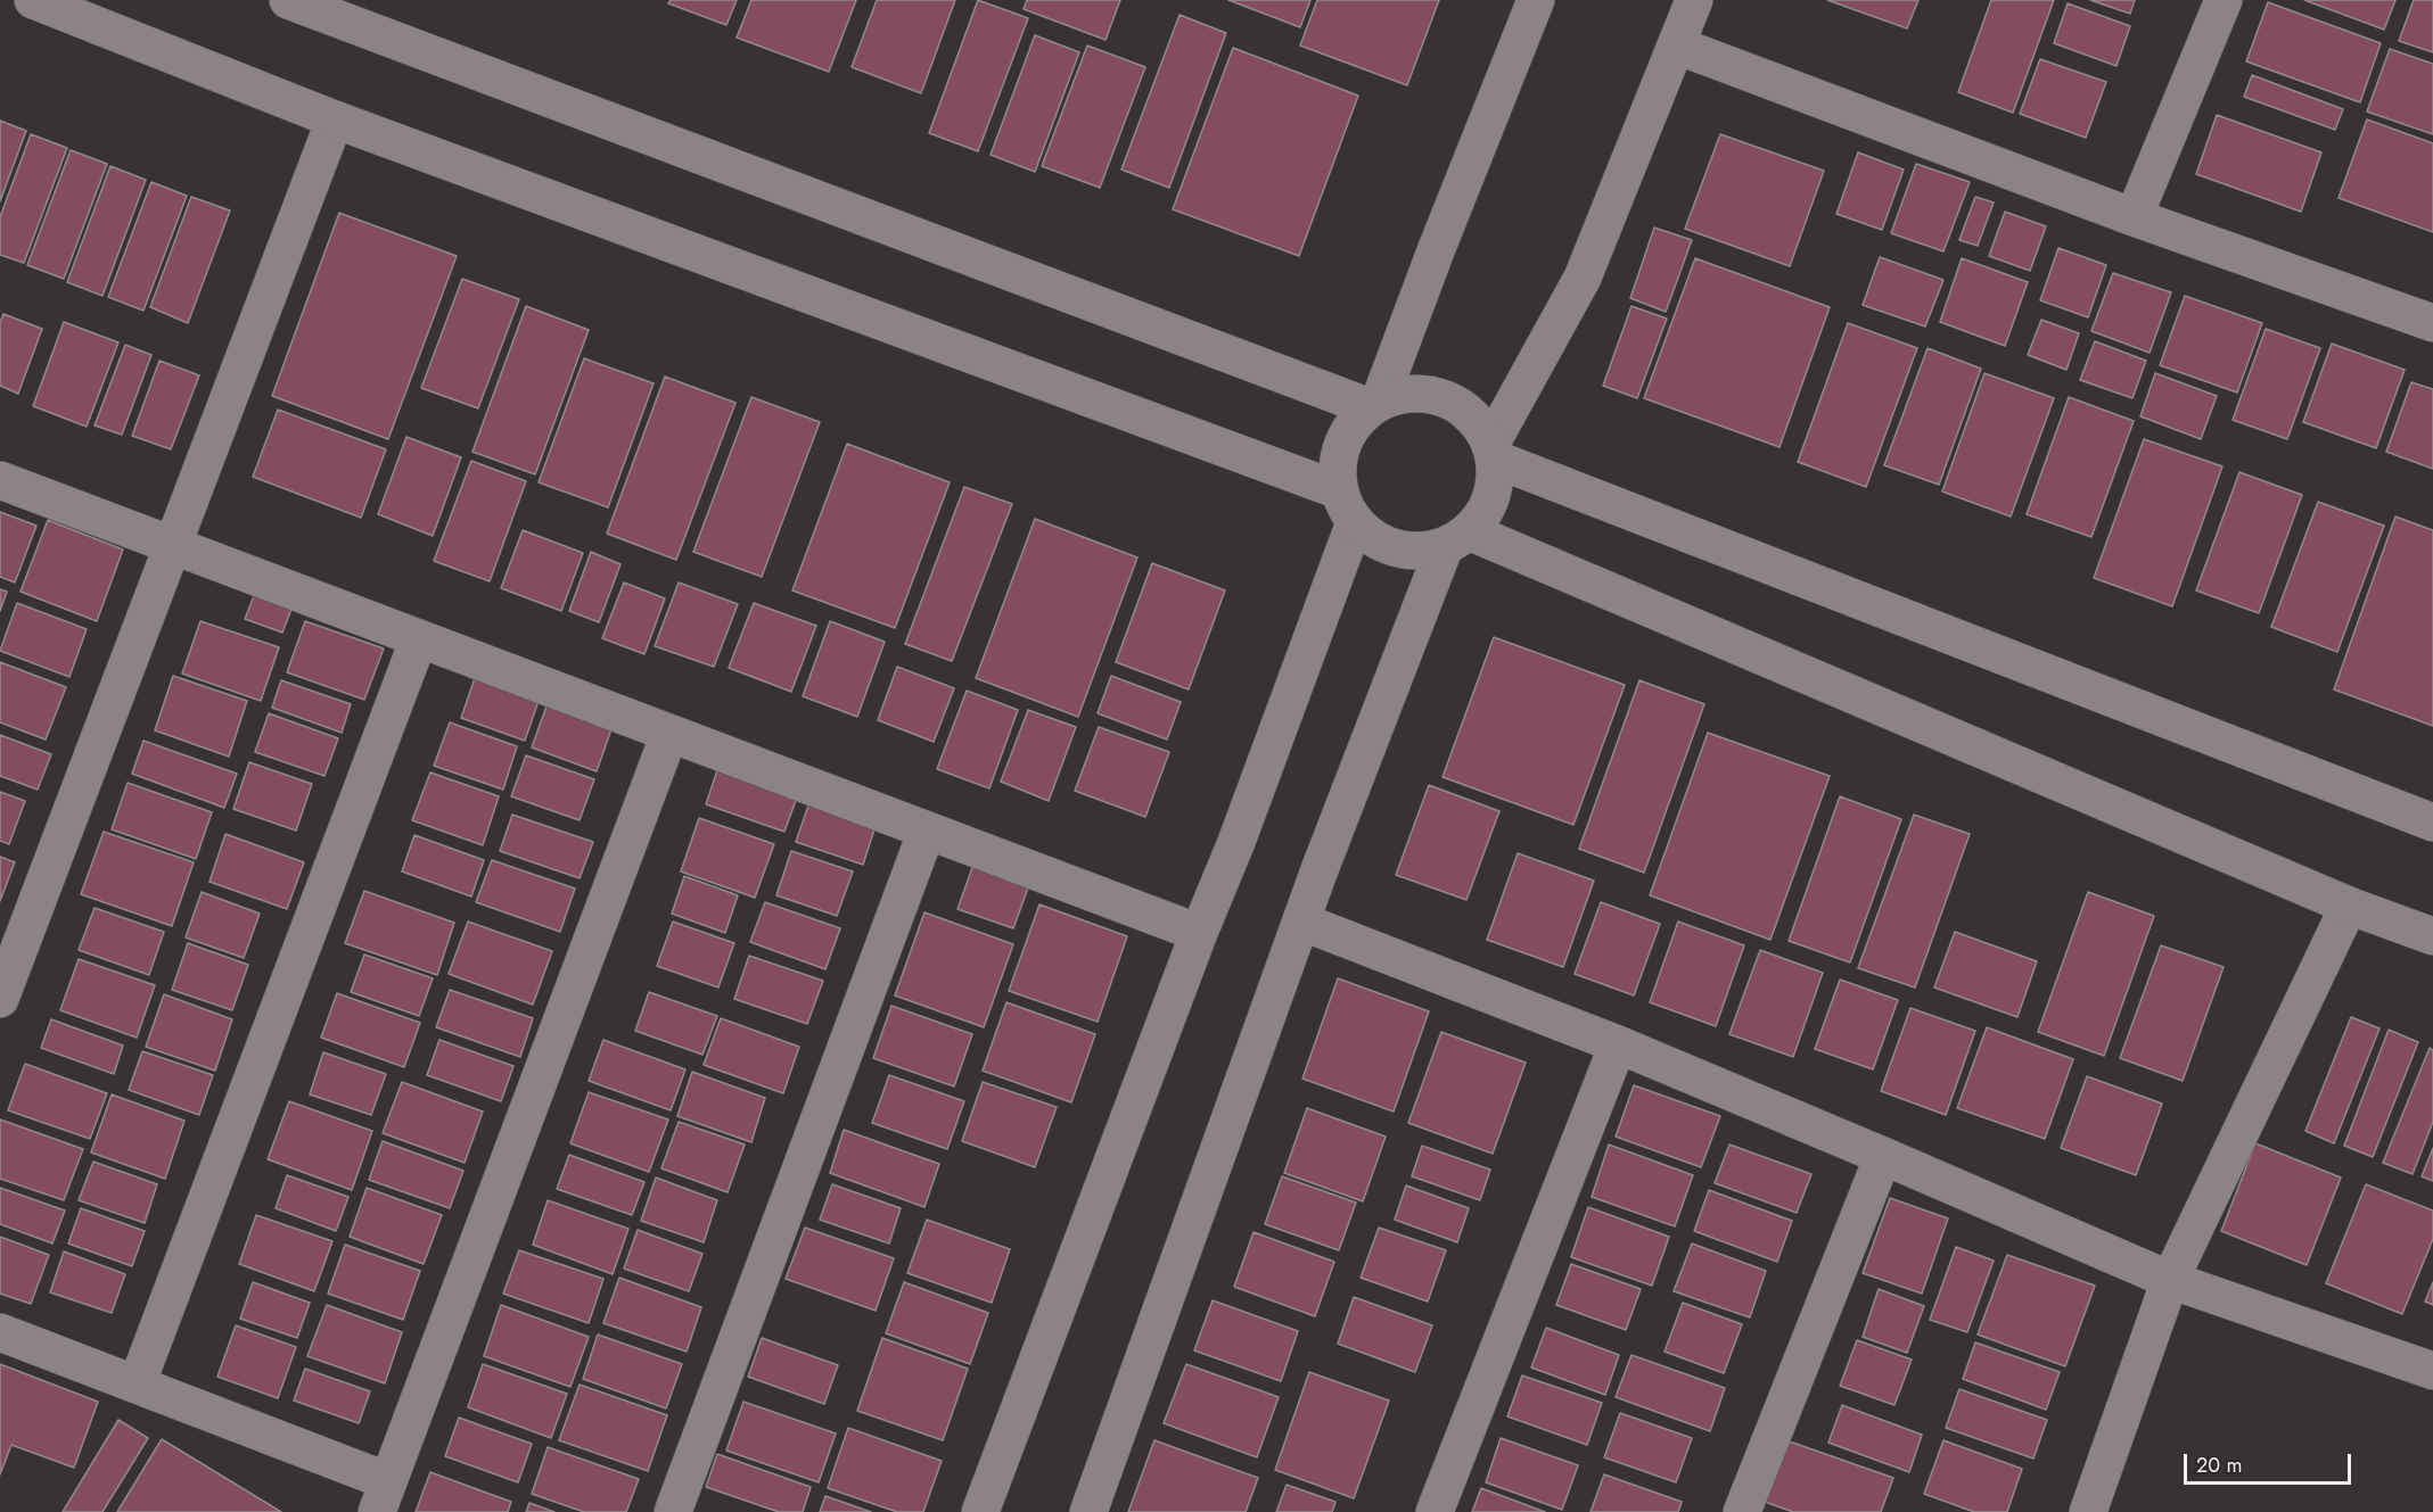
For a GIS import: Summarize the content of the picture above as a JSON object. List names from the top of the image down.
{
  "scale_bar": "20 m"
}
